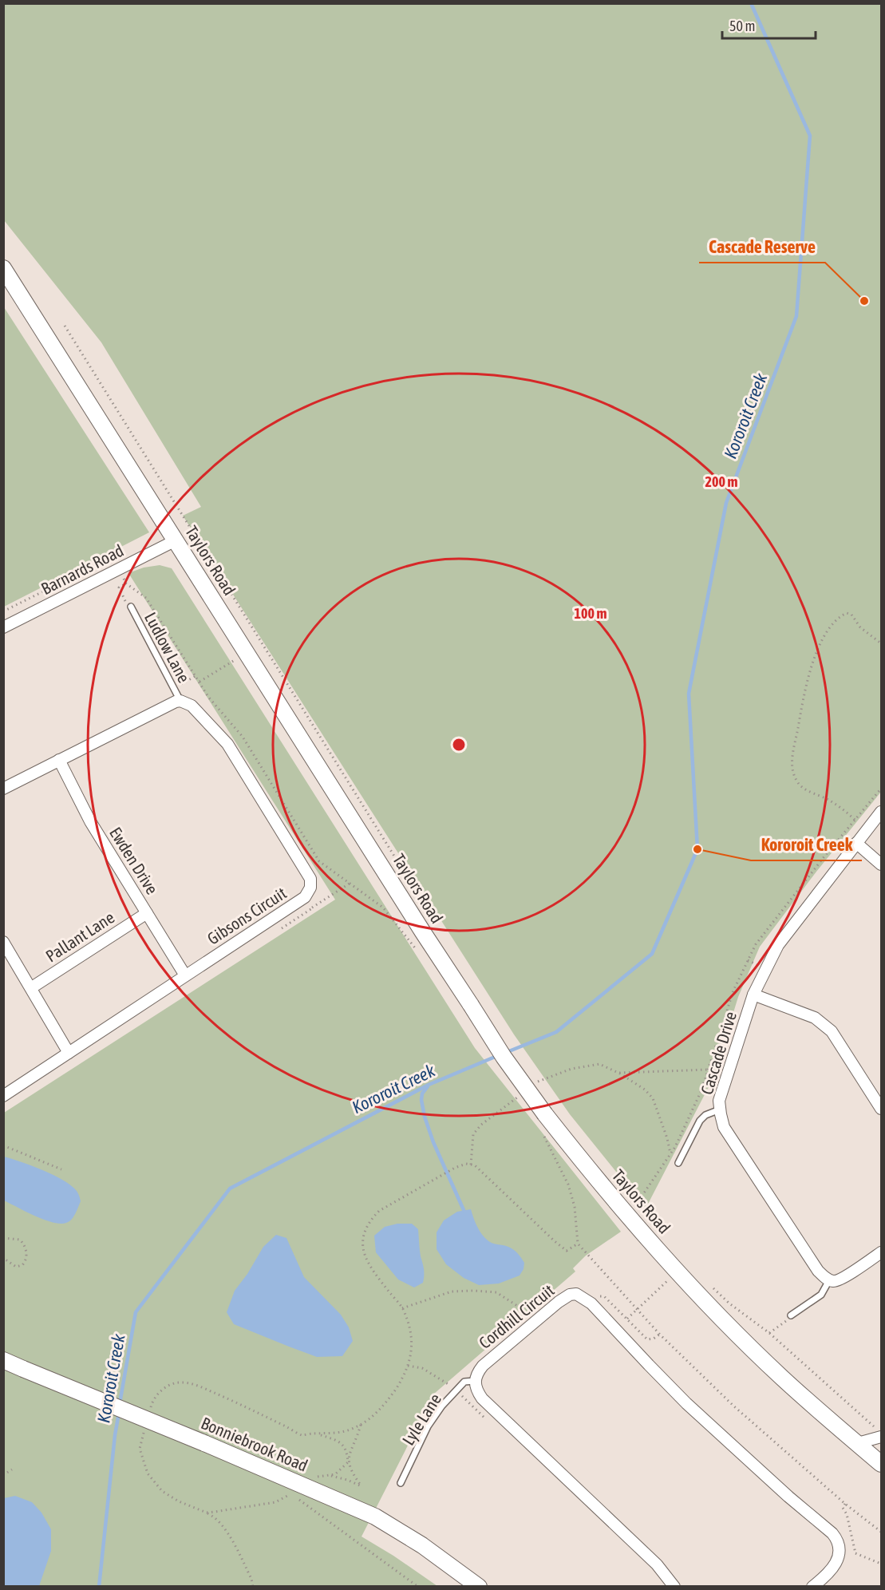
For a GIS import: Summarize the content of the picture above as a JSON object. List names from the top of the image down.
{
  "streets": {
    "street": [
      "Taylors Road",
      "Barnards Road",
      "Ewden Drive",
      "Gibsons Circuit",
      "Pallant Lane",
      "Cascade Drive",
      "Cordhill Circuit",
      "Bonniebrook Road"
    ],
    "lane": ["Ludlow Lane", "Lyle Lane"]
  },
  "crossings": [
    ["Taylors Road", "Barnards Road"],
    ["Ludlow Lane", "Gibsons Circuit"],
    ["Ewden Drive", "Gibsons Circuit"],
    ["Ewden Drive", "Pallant Lane"],
    ["Cordhill Circuit", "Lyle Lane"]
  ],
  "water": ["Kororoit Creek"],
  "places": ["Cascade Reserve", "Kororoit Creek"],
  "scale_bar": "50 m",
  "rings": ["200 m", "100 m"]
}
